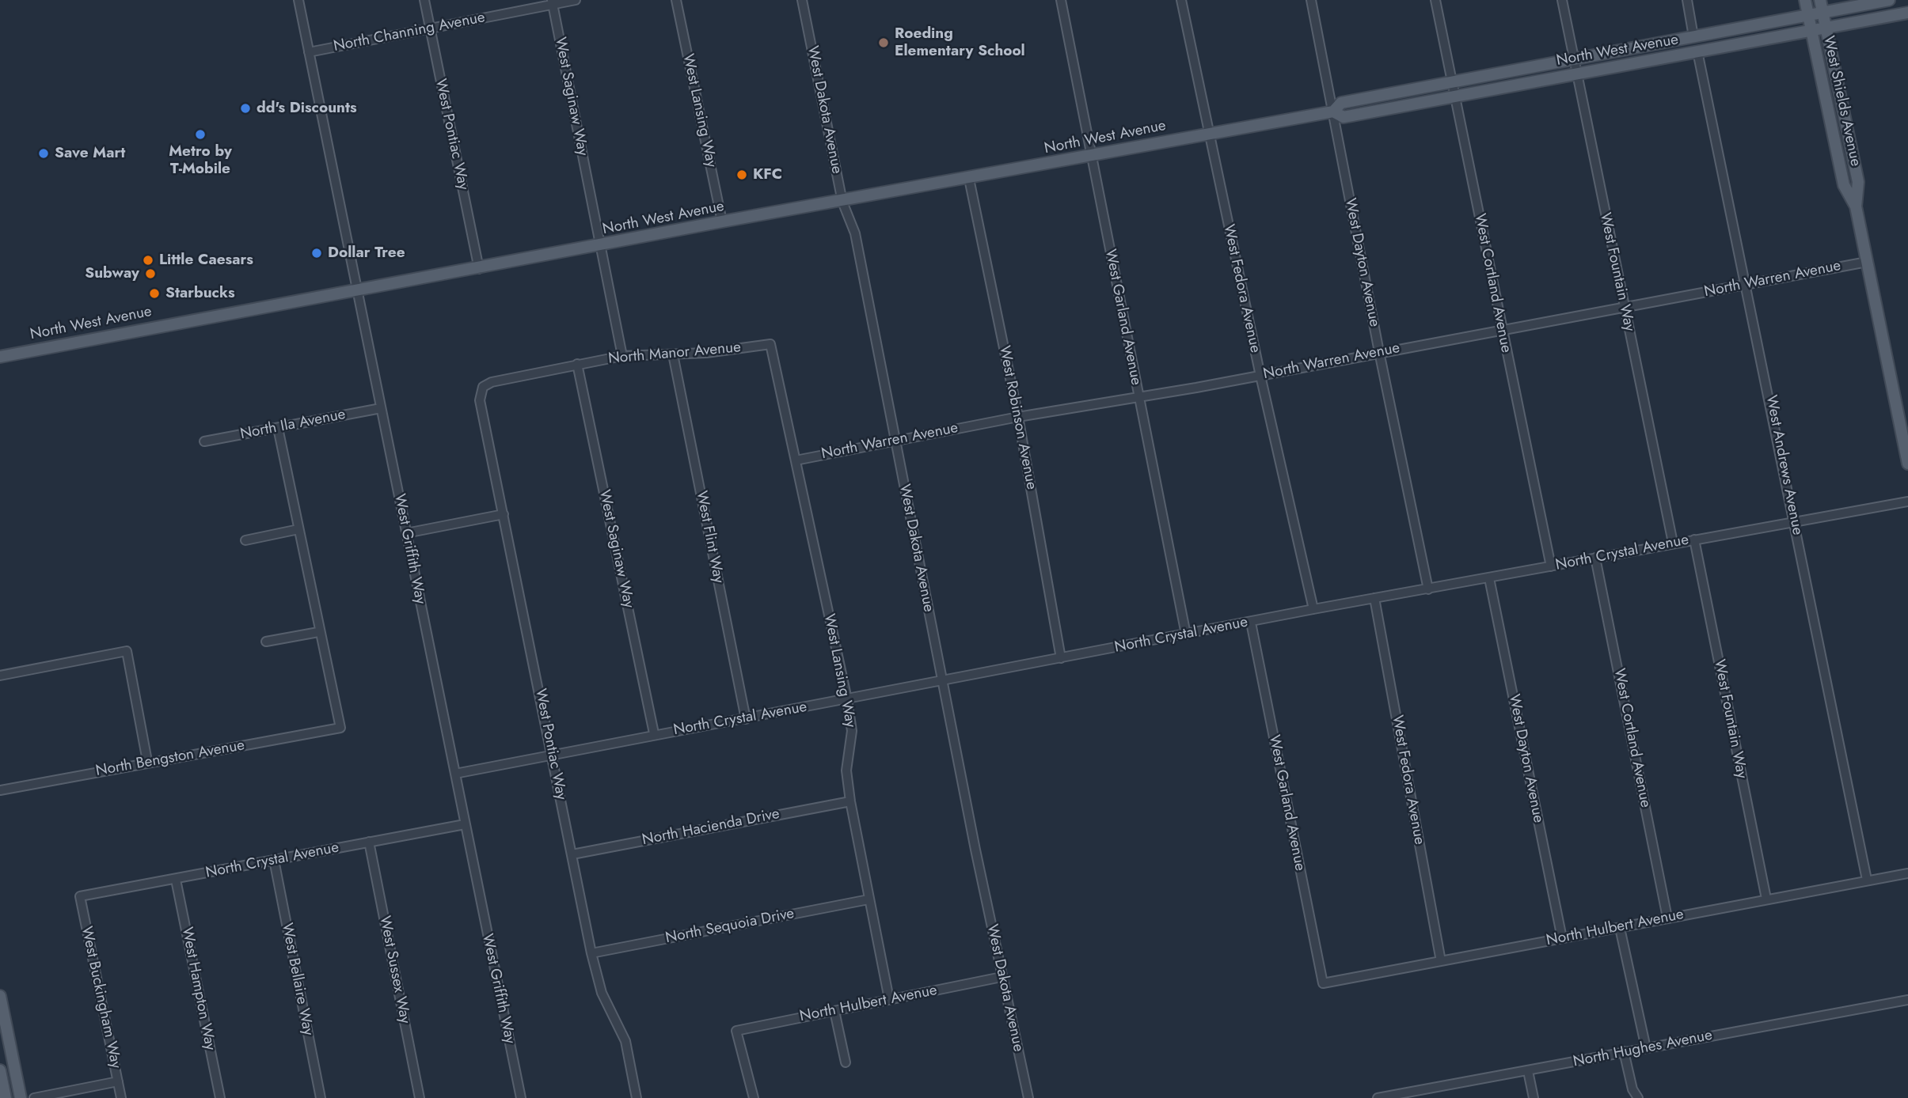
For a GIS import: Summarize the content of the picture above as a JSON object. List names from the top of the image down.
{
  "streets": {
    "main road": ["North West Avenue", "West Shields Avenue"],
    "street": [
      "North Channing Avenue",
      "West Saginaw Way",
      "West Dakota Avenue",
      "West Lansing Way",
      "West Pontiac Way",
      "West Dayton Avenue",
      "West Fountain Way",
      "North Warren Avenue",
      "West Cortland Avenue",
      "West Fedora Avenue",
      "West Garland Avenue",
      "North Manor Avenue",
      "West Robinson Avenue",
      "North Ila Avenue",
      "West Andrews Avenue",
      "West Flint Way",
      "West Griffith Way",
      "North Crystal Avenue",
      "North Bengston Avenue",
      "North Hacienda Drive",
      "North Sequoia Drive",
      "North Hulbert Avenue",
      "West Sussex Way",
      "West Bellaire Way",
      "West Hampton Way",
      "West Buckingham Way",
      "North Hughes Avenue"
    ]
  },
  "crossings": [
    ["North Channing Avenue", "West Saginaw Way"],
    ["North Channing Avenue", "West Pontiac Way"],
    ["North Channing Avenue", "West Griffith Way"],
    ["North West Avenue", "West Saginaw Way"],
    ["North West Avenue", "West Shields Avenue"],
    ["North West Avenue", "West Dakota Avenue"],
    ["North West Avenue", "West Lansing Way"],
    ["North West Avenue", "West Pontiac Way"],
    ["North West Avenue", "West Dayton Avenue"],
    ["North West Avenue", "West Fountain Way"],
    ["North West Avenue", "West Cortland Avenue"],
    ["North West Avenue", "West Fedora Avenue"],
    ["North West Avenue", "West Garland Avenue"],
    ["North West Avenue", "West Robinson Avenue"],
    ["North West Avenue", "West Andrews Avenue"],
    ["North West Avenue", "West Griffith Way"],
    ["West Saginaw Way", "North Manor Avenue"],
    ["West Saginaw Way", "North Crystal Avenue"],
    ["West Shields Avenue", "North Warren Avenue"],
    ["West Dakota Avenue", "North Warren Avenue"],
    ["West Dakota Avenue", "North Crystal Avenue"],
    ["West Dakota Avenue", "North Hulbert Avenue"],
    ["West Lansing Way", "North Warren Avenue"],
    ["West Lansing Way", "North Manor Avenue"],
    ["West Lansing Way", "North Crystal Avenue"],
    ["West Lansing Way", "North Hacienda Drive"],
    ["West Lansing Way", "North Sequoia Drive"],
    ["West Lansing Way", "North Hulbert Avenue"],
    ["West Pontiac Way", "North Manor Avenue"],
    ["West Pontiac Way", "North Crystal Avenue"],
    ["West Pontiac Way", "North Hacienda Drive"],
    ["West Pontiac Way", "North Sequoia Drive"],
    ["West Dayton Avenue", "North Warren Avenue"],
    ["West Dayton Avenue", "North Crystal Avenue"],
    ["West Dayton Avenue", "North Hulbert Avenue"],
    ["West Fountain Way", "North Warren Avenue"],
    ["West Fountain Way", "North Crystal Avenue"],
    ["West Fountain Way", "North Hulbert Avenue"],
    ["North Warren Avenue", "West Cortland Avenue"],
    ["North Warren Avenue", "West Fedora Avenue"],
    ["North Warren Avenue", "West Garland Avenue"],
    ["North Warren Avenue", "West Robinson Avenue"],
    ["North Warren Avenue", "West Andrews Avenue"],
    ["West Cortland Avenue", "North Crystal Avenue"],
    ["West Cortland Avenue", "North Hulbert Avenue"],
    ["West Fedora Avenue", "North Crystal Avenue"],
    ["West Fedora Avenue", "North Hulbert Avenue"],
    ["West Garland Avenue", "North Crystal Avenue"],
    ["West Garland Avenue", "North Hulbert Avenue"],
    ["North Manor Avenue", "West Flint Way"],
    ["West Robinson Avenue", "North Crystal Avenue"],
    ["North Ila Avenue", "West Griffith Way"],
    ["West Andrews Avenue", "North Crystal Avenue"],
    ["West Andrews Avenue", "North Hulbert Avenue"],
    ["West Flint Way", "North Crystal Avenue"],
    ["West Griffith Way", "North Crystal Avenue"],
    ["North Crystal Avenue", "West Sussex Way"],
    ["North Crystal Avenue", "West Bellaire Way"],
    ["North Crystal Avenue", "West Hampton Way"],
    ["North Crystal Avenue", "West Buckingham Way"]
  ],
  "places": [
    "Roeding Elementary School",
    "dd's Discounts",
    "Metro by T-Mobile",
    "Save Mart",
    "KFC",
    "Dollar Tree",
    "Little Caesars",
    "Subway",
    "Starbucks"
  ]
}
